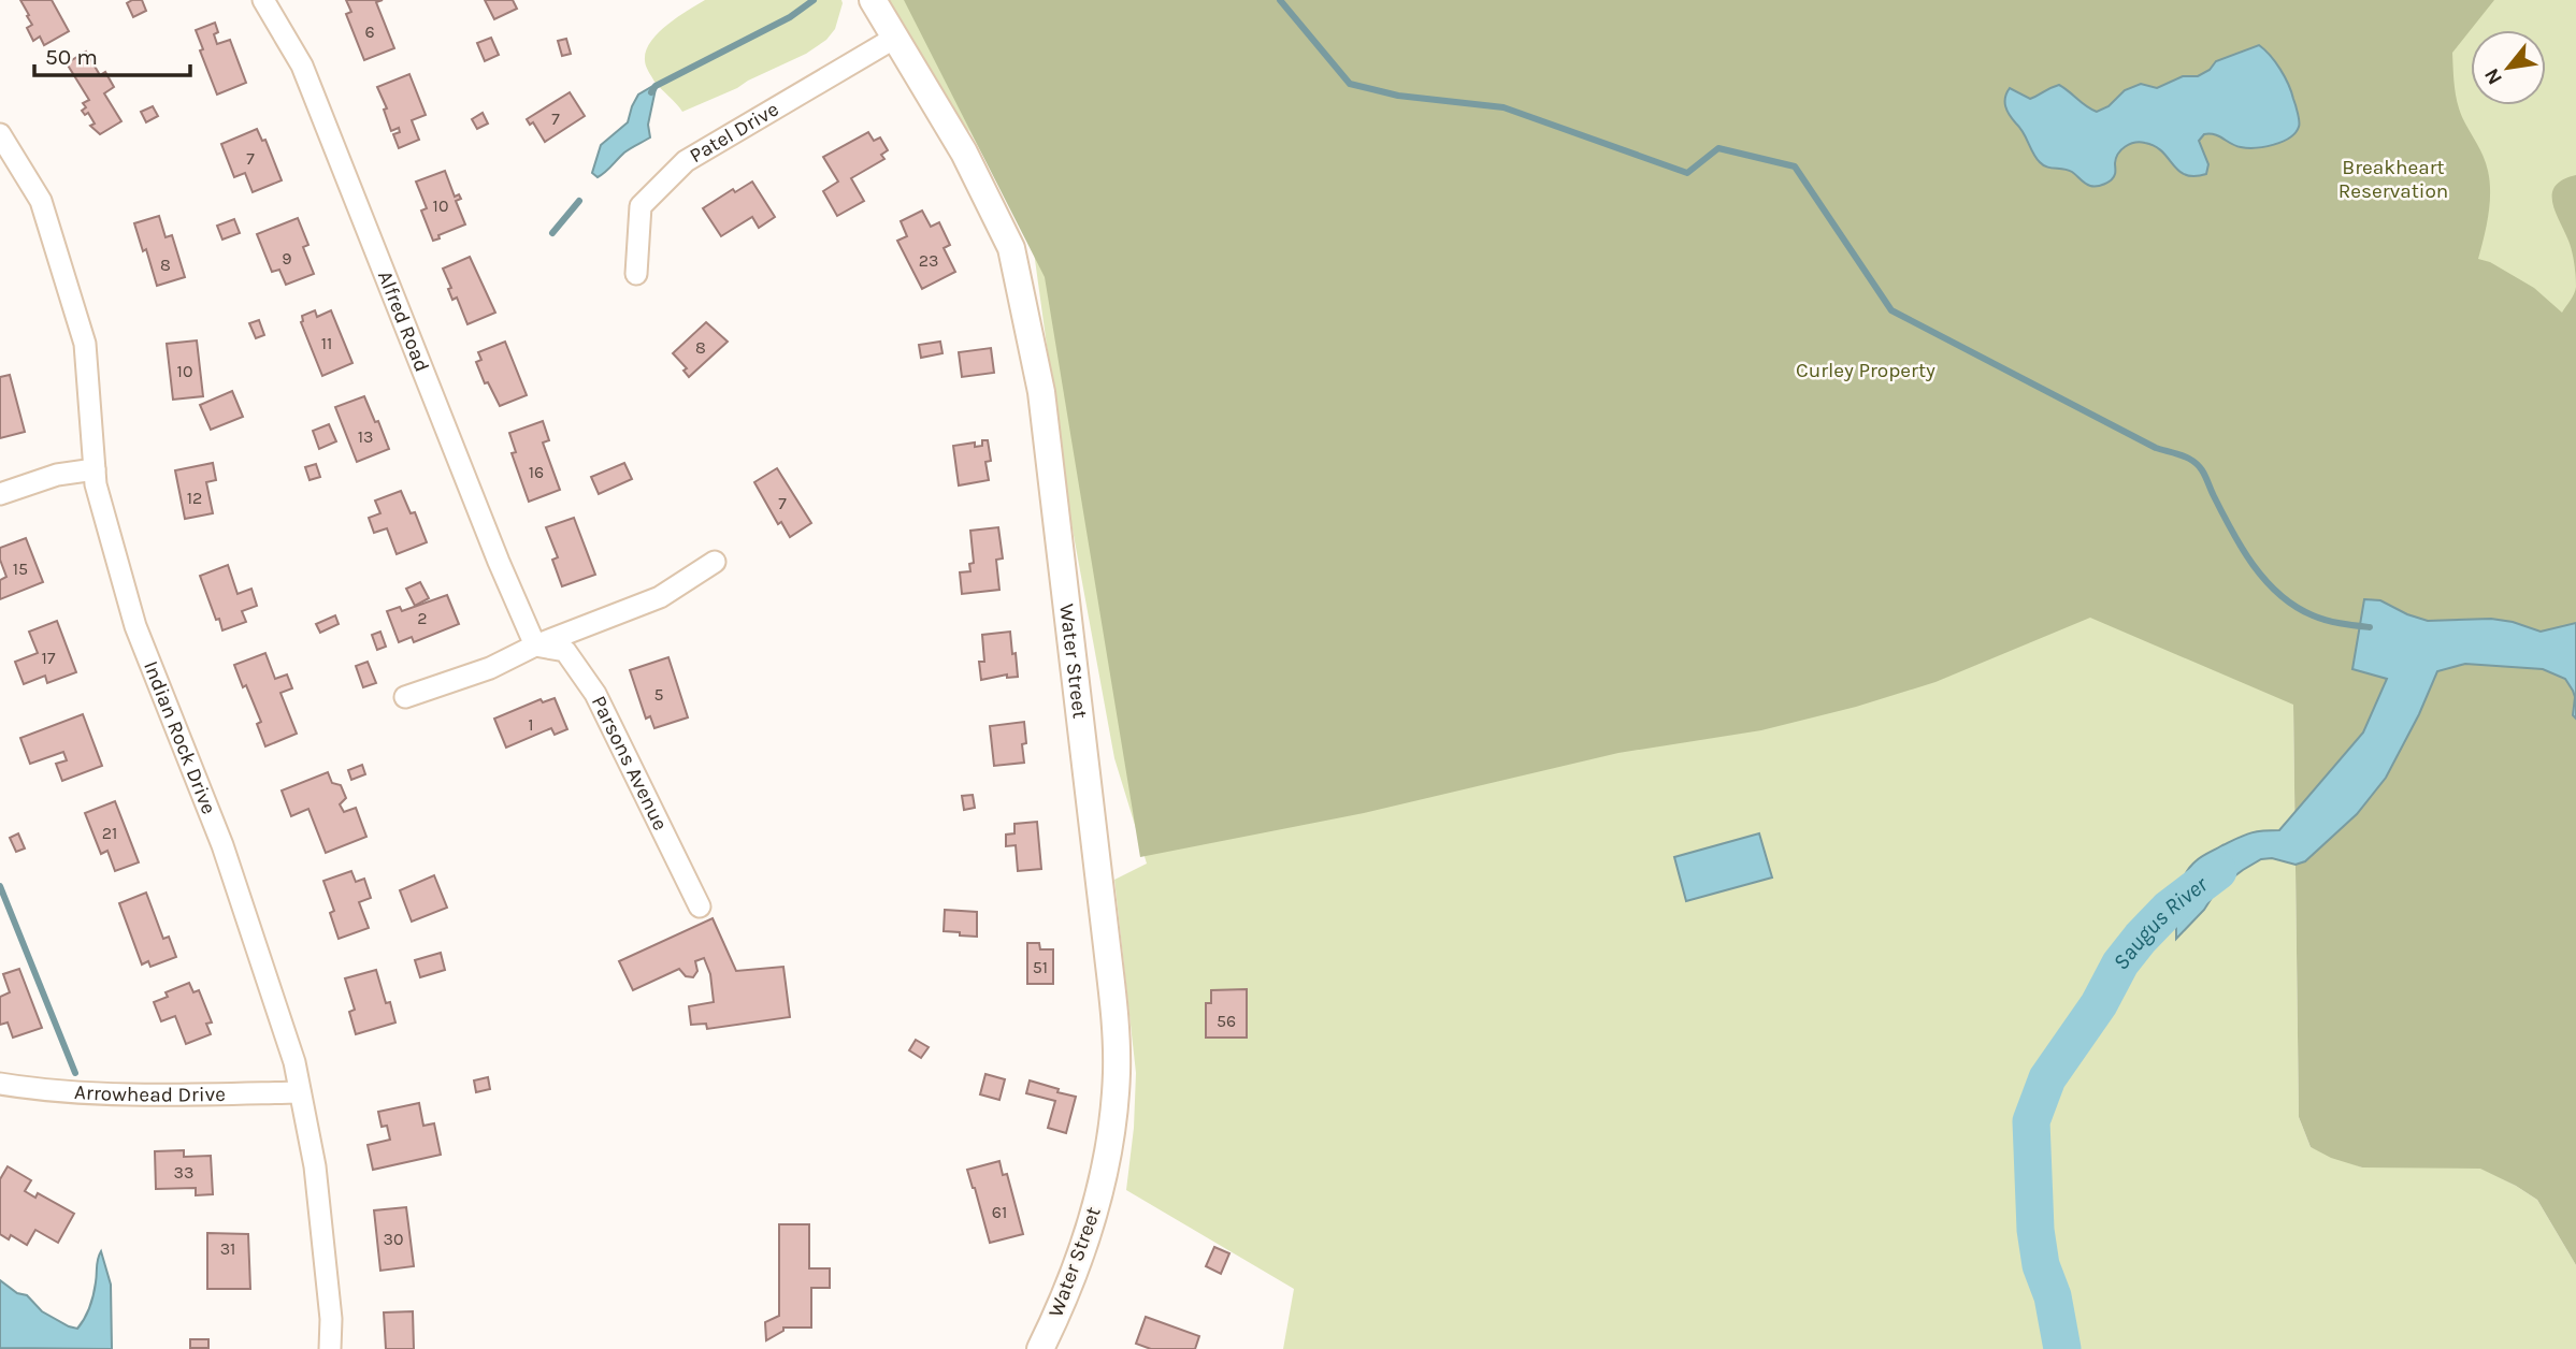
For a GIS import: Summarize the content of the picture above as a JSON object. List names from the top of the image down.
{
  "streets": {
    "main road": ["Water Street"],
    "street": [
      "Patel Drive",
      "Alfred Road",
      "Indian Rock Drive",
      "Parsons Avenue",
      "Arrowhead Drive"
    ]
  },
  "crossings": [
    ["Patel Drive", "Water Street"],
    ["Alfred Road", "Parsons Avenue"],
    ["Indian Rock Drive", "Arrowhead Drive"]
  ],
  "water": ["Saugus River"],
  "parks": ["Breakheart Reservation", "Curley Property"],
  "house_numbers": [
    "6",
    "7",
    "7",
    "10",
    "9",
    "23",
    "8",
    "11",
    "8",
    "10",
    "13",
    "16",
    "12",
    "7",
    "15",
    "2",
    "17",
    "5",
    "1",
    "21",
    "51",
    "56",
    "33",
    "61",
    "30",
    "31"
  ],
  "scale_bar": "50 m",
  "north": "bottom left"
}
